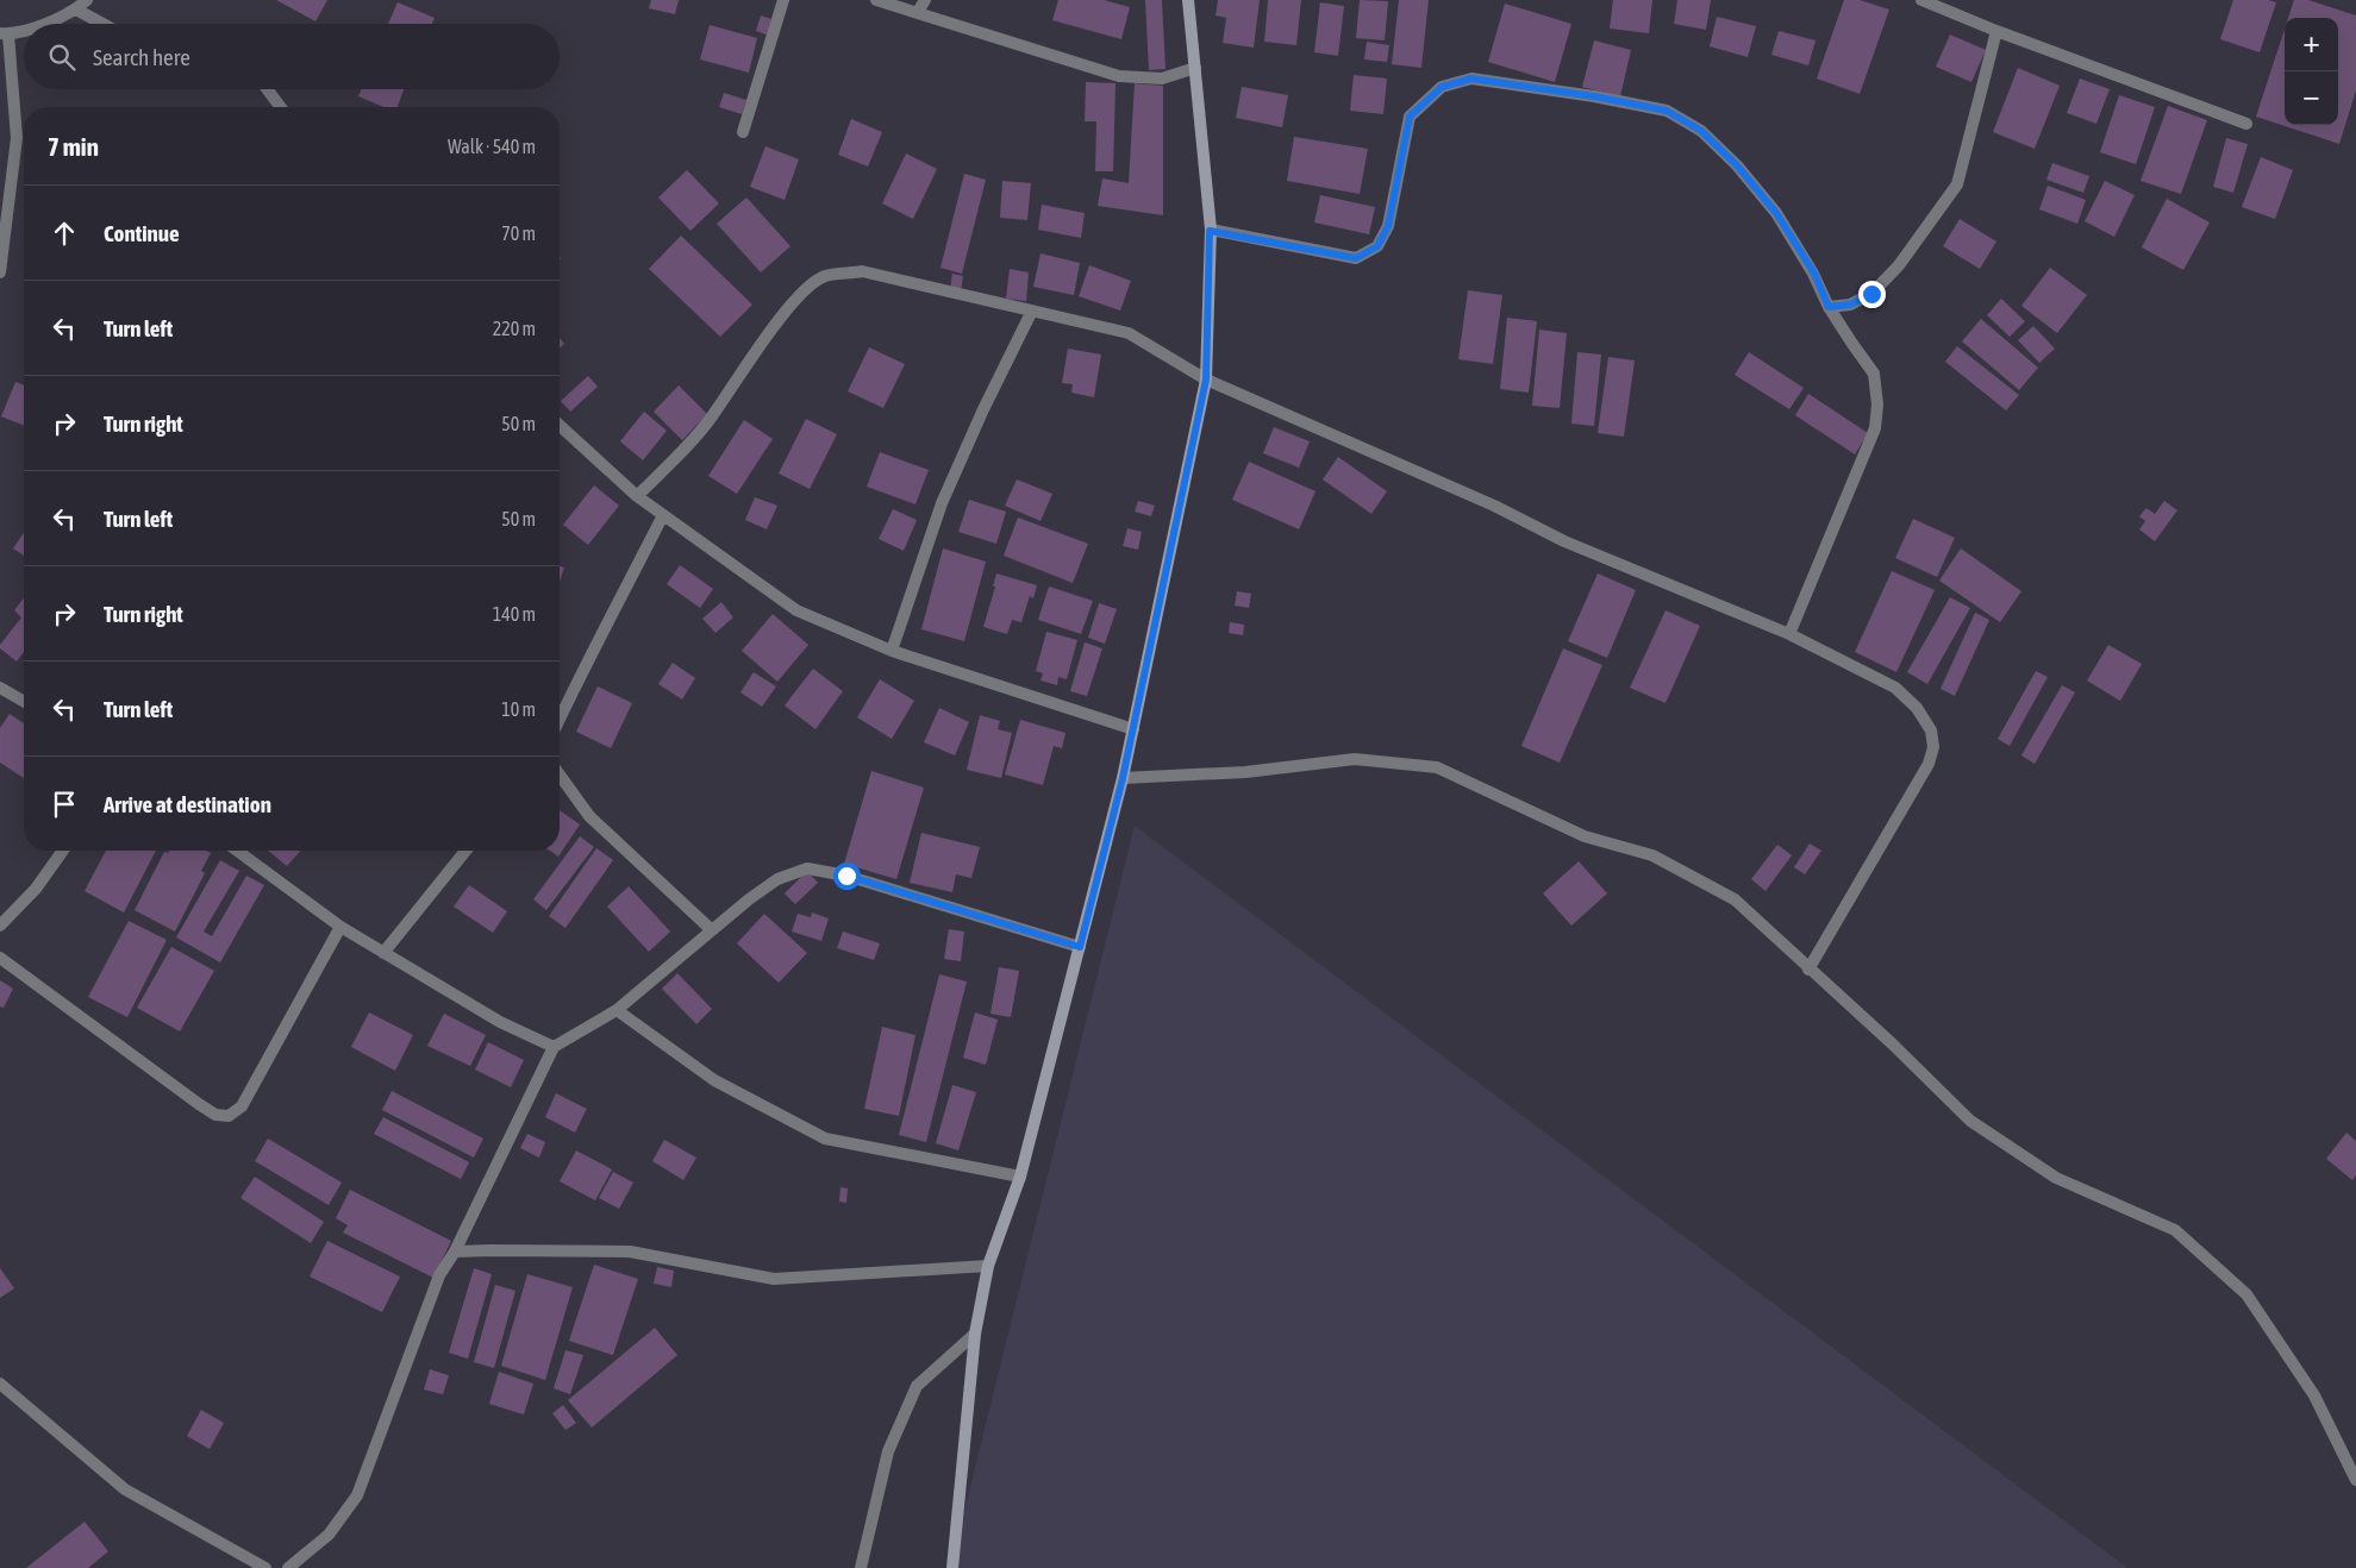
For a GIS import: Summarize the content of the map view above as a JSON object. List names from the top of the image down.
{
  "page": {
    "map_buttons": ["+", "−"],
    "search": "Search here",
    "heading": ["7 min", "Walk · 540 m"],
    "list": [
      ["Continue", "70 m"],
      ["Turn left", "220 m"],
      ["Turn right", "50 m"],
      ["Turn left", "50 m"],
      ["Turn right", "140 m"],
      ["Turn left", "10 m"],
      "Arrive at destination"
    ]
  }
}
